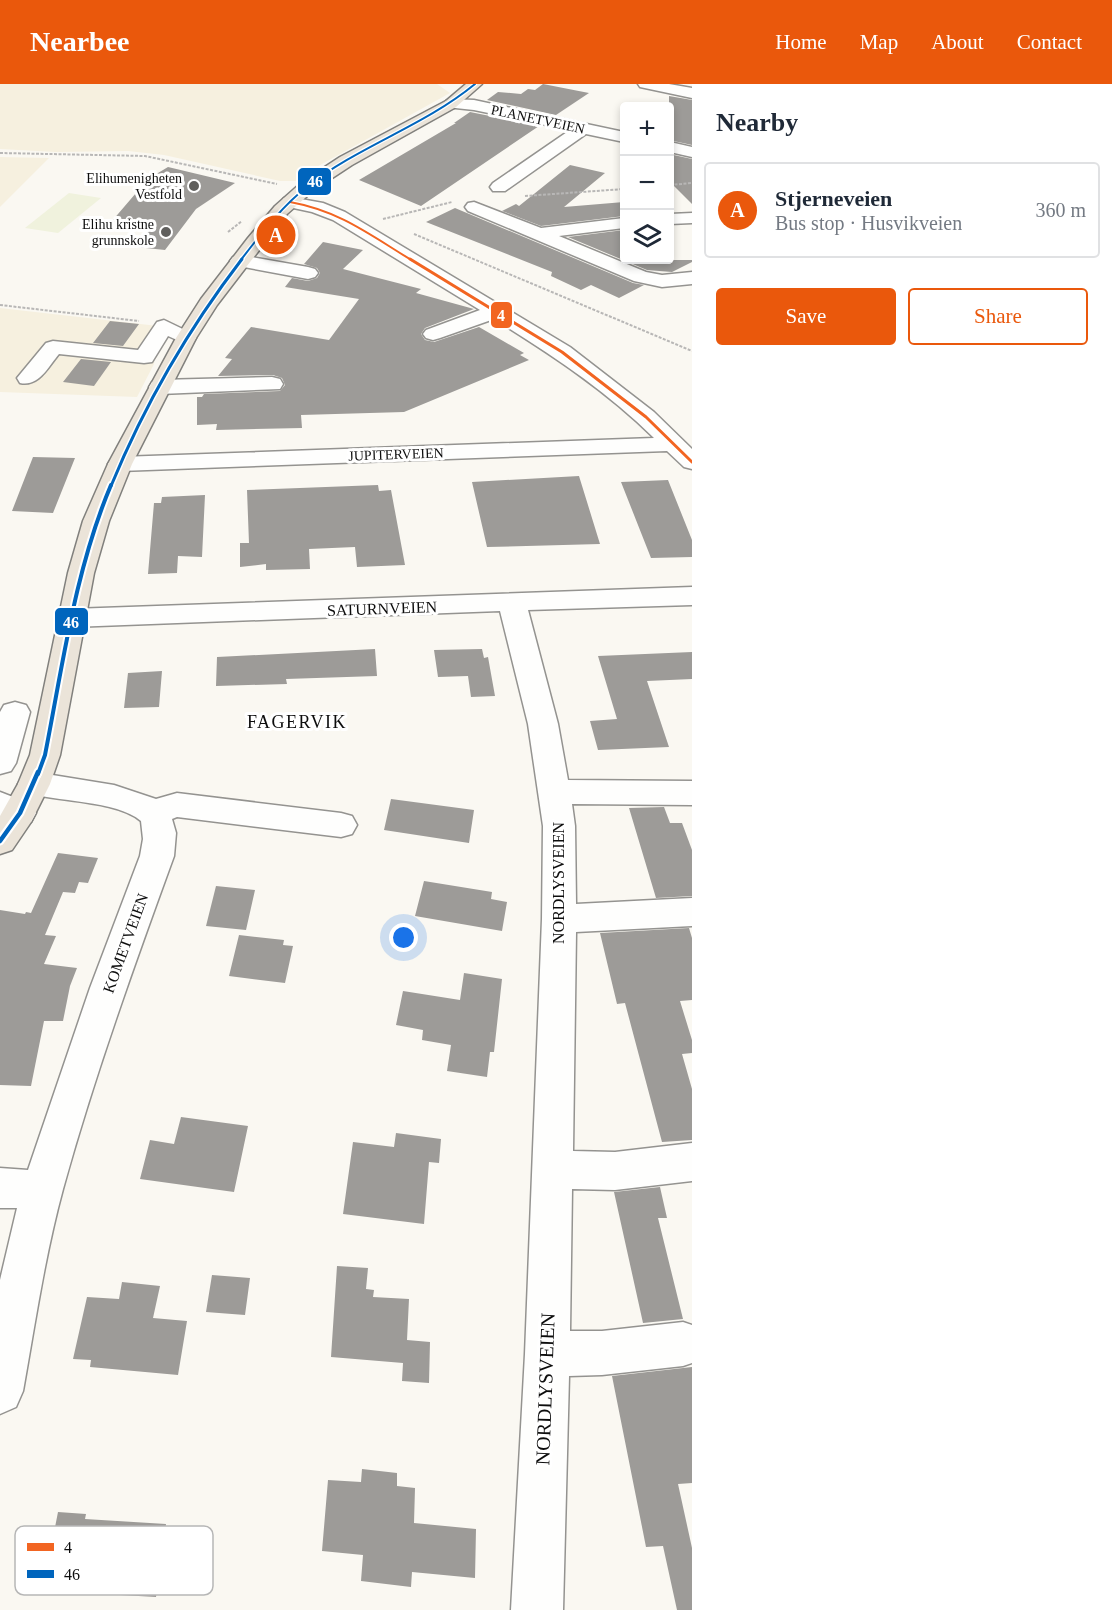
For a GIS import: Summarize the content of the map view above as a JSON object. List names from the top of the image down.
{
  "streets": {
    "street": [
      "PLANETVEIEN",
      "JUPITERVEIEN",
      "SATURNVEIEN",
      "NORDLYSVEIEN",
      "KOMETVEIEN"
    ]
  },
  "crossings": [
    ["SATURNVEIEN", "NORDLYSVEIEN"]
  ],
  "districts": ["FAGERVIK"],
  "places": ["Elihumenigheten Vestfold", "Elihu kristne grunnskole"],
  "lines": ["transit line 46", "transit line 4"],
  "legend": ["4", "46"],
  "page": {
    "header": "Nearbee",
    "nav": [
      "Home",
      "Map",
      "About",
      "Contact"
    ],
    "heading": "Nearby",
    "map_buttons": ["+", "−"],
    "list": [
      {
        "mark": "A",
        "name": "Stjerneveien",
        "note": "Bus stop · Husvikveien",
        "value": "360 m"
      }
    ],
    "pins": "A",
    "buttons": ["Save", "Share"]
  }
}
